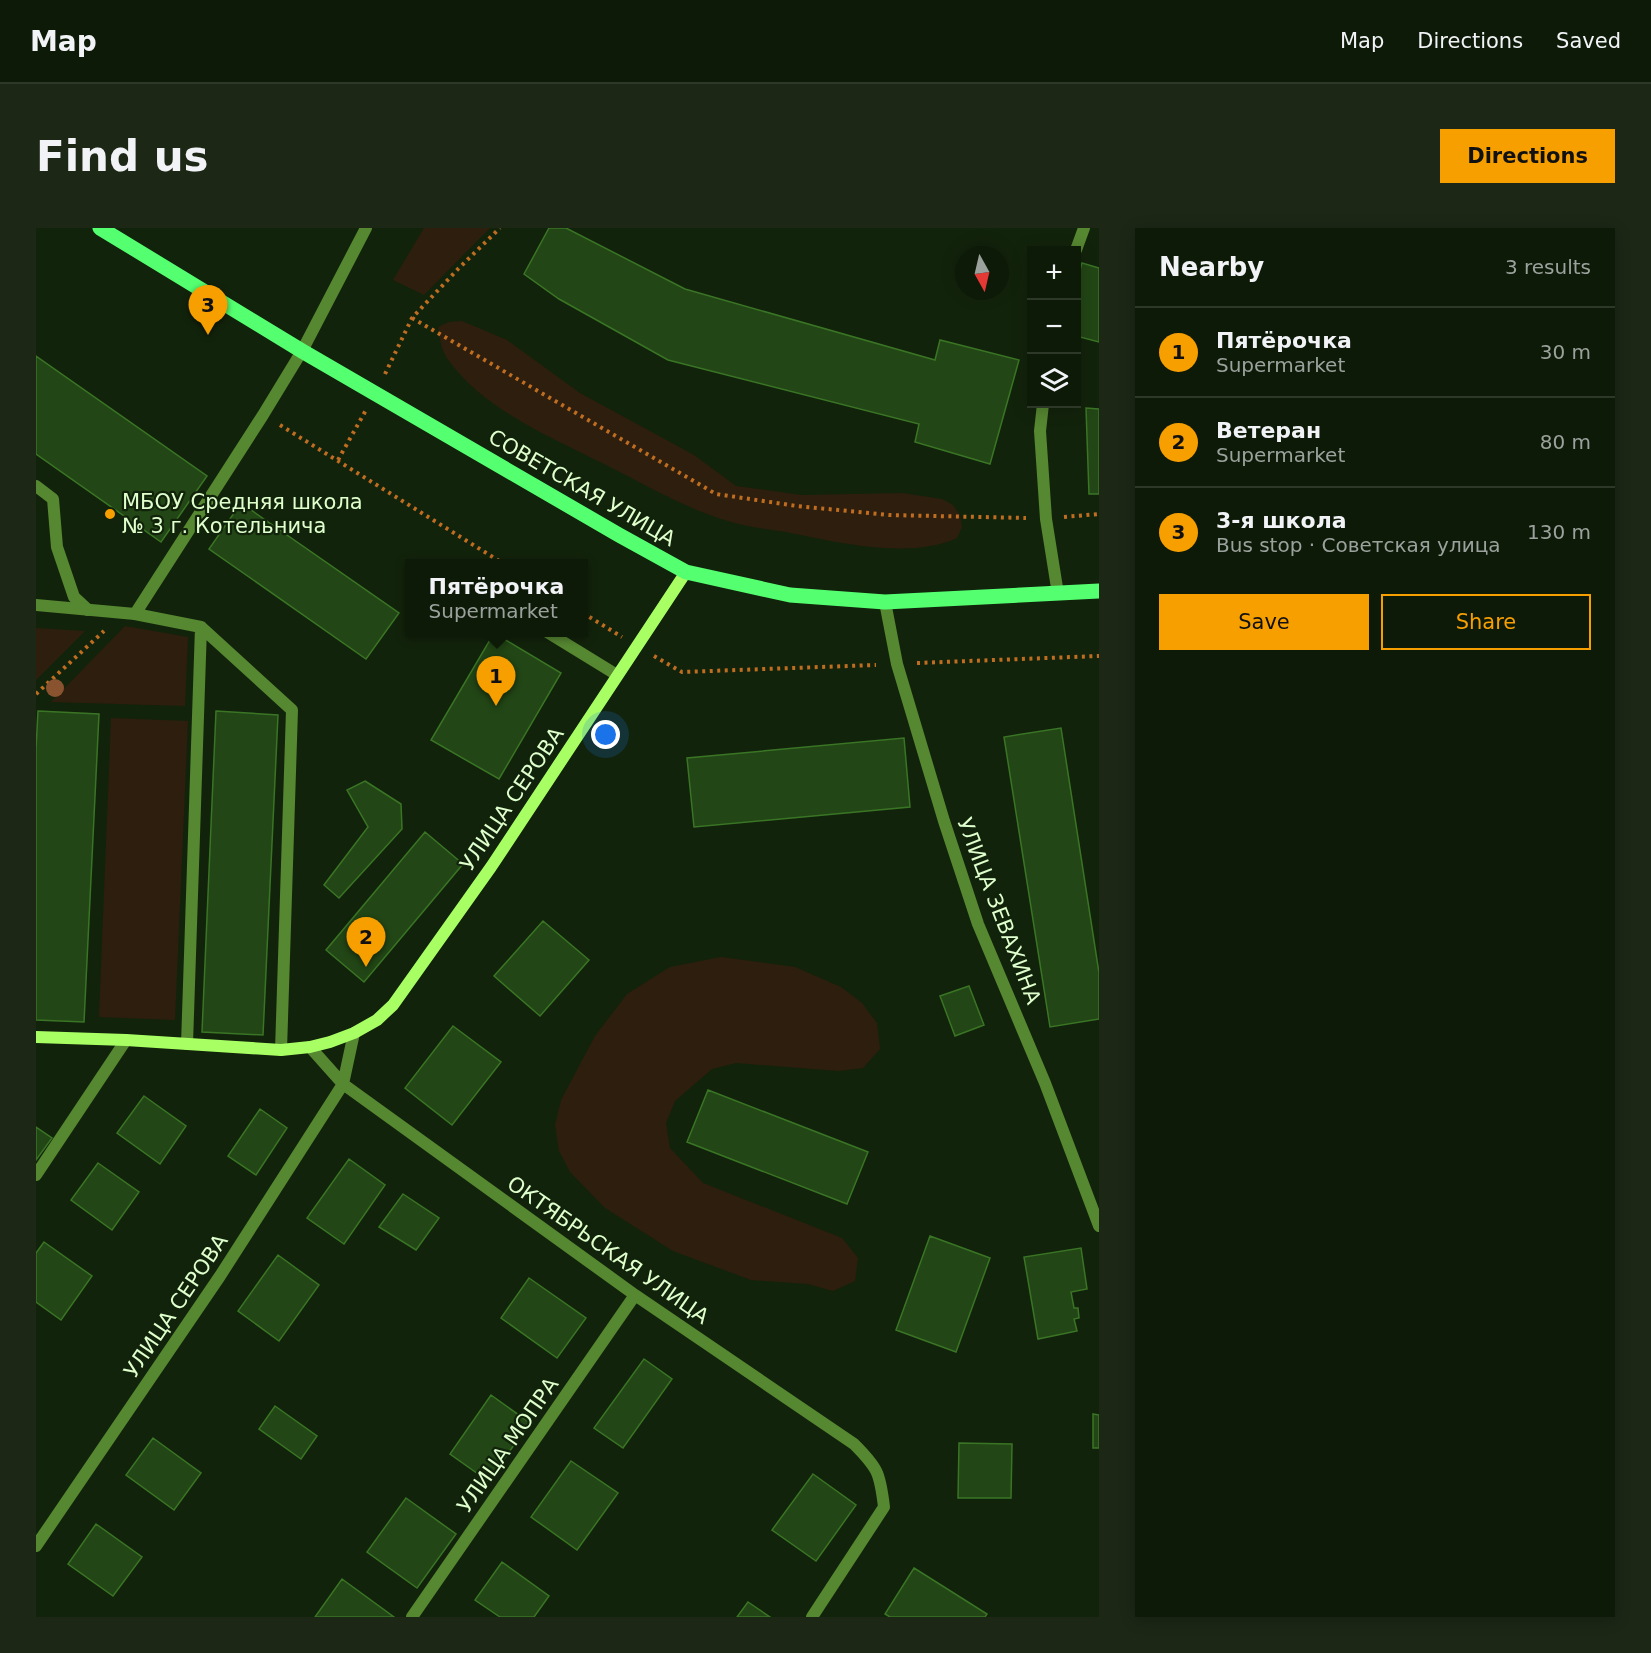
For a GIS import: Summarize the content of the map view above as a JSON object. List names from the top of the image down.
{
  "streets": {
    "main road": ["СОВЕТСКАЯ УЛИЦА"],
    "street": [
      "УЛИЦА СЕРОВА",
      "УЛИЦА ЗЕВАХИНА",
      "ОКТЯБРЬСКАЯ УЛИЦА",
      "УЛИЦА МОПРА"
    ]
  },
  "crossings": [
    ["СОВЕТСКАЯ УЛИЦА", "УЛИЦА СЕРОВА"],
    ["СОВЕТСКАЯ УЛИЦА", "УЛИЦА ЗЕВАХИНА"],
    ["УЛИЦА СЕРОВА", "ОКТЯБРЬСКАЯ УЛИЦА"],
    ["ОКТЯБРЬСКАЯ УЛИЦА", "УЛИЦА МОПРА"]
  ],
  "places": ["МБОУ Средняя школа № 3 г. Котельнича"],
  "north": "bottom",
  "page": {
    "header": "Map",
    "nav": ["Map", "Directions", "Saved"],
    "buttons": [
      "Directions",
      ["Save", "Share"]
    ],
    "title": "Find us",
    "heading": ["Nearby", "3 results"],
    "map_buttons": ["+", "−"],
    "pins": ["3", "1", "2"],
    "list": [
      {
        "mark": "1",
        "name": "Пятёрочка",
        "note": "Supermarket",
        "value": "30 m"
      },
      {
        "mark": "2",
        "name": "Ветеран",
        "note": "Supermarket",
        "value": "80 m"
      },
      {
        "mark": "3",
        "name": "3-я школа",
        "note": "Bus stop · Советская улица",
        "value": "130 m"
      }
    ],
    "popup": ["Пятёрочка", "Supermarket"]
  }
}
